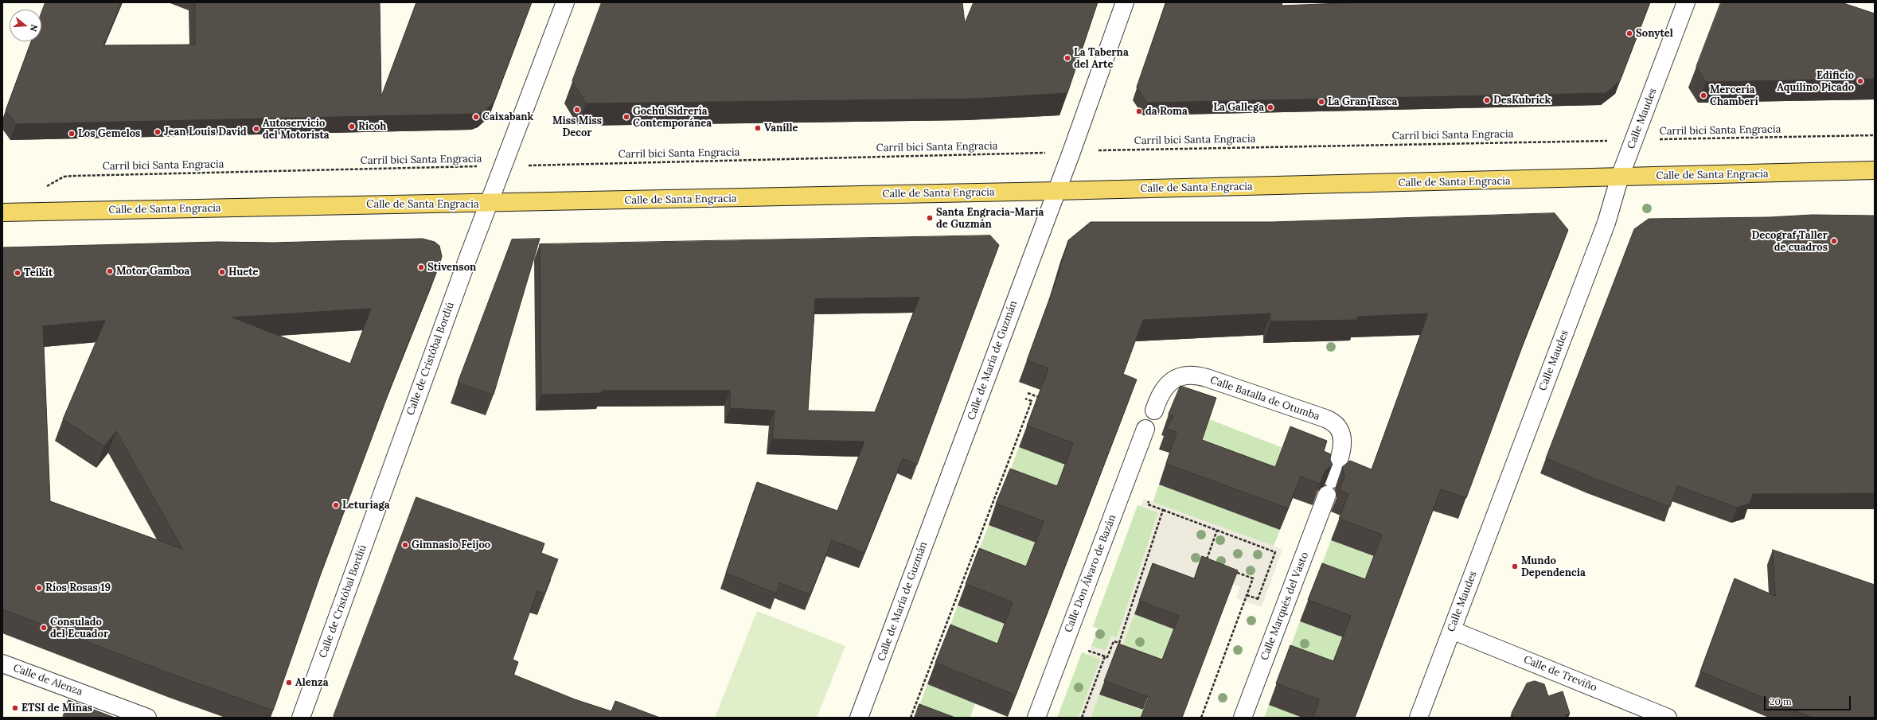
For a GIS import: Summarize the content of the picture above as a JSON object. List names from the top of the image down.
{
  "streets": {
    "main road": ["Calle de Santa Engracia"],
    "street": [
      "Calle Maudes",
      "Calle de Cristóbal Bordiú",
      "Calle de María de Guzmán",
      "Calle Batalla de Otumba",
      "Calle Don Álvaro de Bazán",
      "Calle Marqués del Vasto",
      "Calle de Treviño",
      "Calle de Alenza"
    ],
    "path": ["Carril bici Santa Engracia"]
  },
  "crossings": [
    ["Calle Maudes", "Carril bici Santa Engracia"],
    ["Calle Maudes", "Calle de Santa Engracia"],
    ["Calle Maudes", "Calle de Treviño"],
    ["Carril bici Santa Engracia", "Calle de Cristóbal Bordiú"],
    ["Carril bici Santa Engracia", "Calle de María de Guzmán"],
    ["Calle de Santa Engracia", "Calle de Cristóbal Bordiú"],
    ["Calle de Santa Engracia", "Calle de María de Guzmán"]
  ],
  "places": [
    "Sonytel",
    "La Taberna del Arte",
    "Edificio Aquilino Picado",
    "Mercería Chamberí",
    "DesKubrick",
    "La Gran Tasca",
    "La Gallega",
    "Miss Miss Decor",
    "da Roma",
    "Caixabank",
    "Gochü Sidrería Contemporánea",
    "Ricoh",
    "Vanille",
    "Autoservicio del Motorista",
    "Jean Louis David",
    "Los Gemelos",
    "Santa Engracia-María de Guzmán",
    "Decograf Taller de cuadros",
    "Stivenson",
    "Motor Gamboa",
    "Huete",
    "Teikit",
    "Leturiaga",
    "Gimnasio Feijoo",
    "Mundo Dependencia",
    "Ríos Rosas 19",
    "Consulado del Ecuador",
    "Alenza",
    "ETSI de Minas"
  ],
  "scale_bar": "20 m",
  "north": "right"
}
